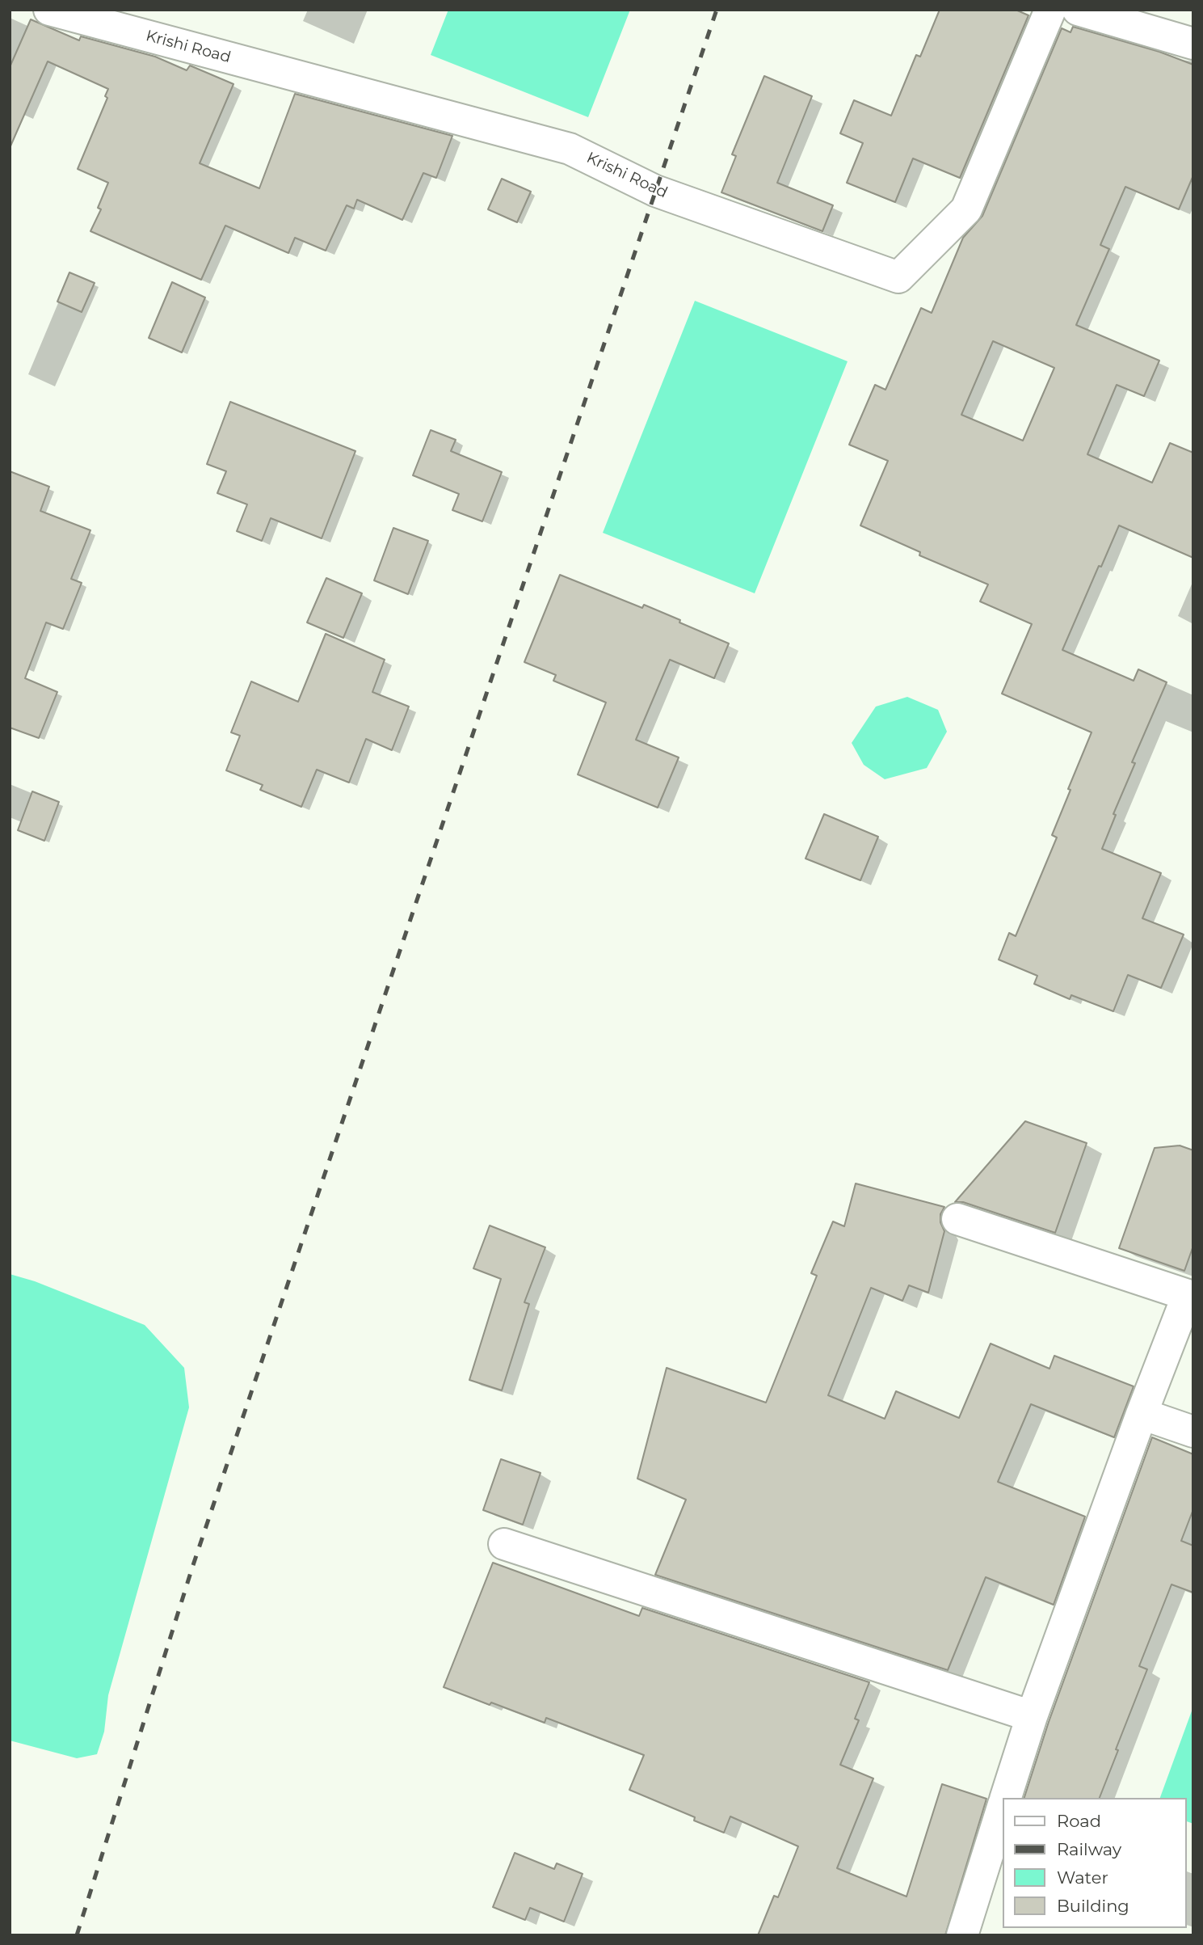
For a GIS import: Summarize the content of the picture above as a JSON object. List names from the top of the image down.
{
  "streets": {
    "street": ["Krishi Road"]
  },
  "legend": [
    "Road",
    "Railway",
    "Water",
    "Building"
  ]
}
